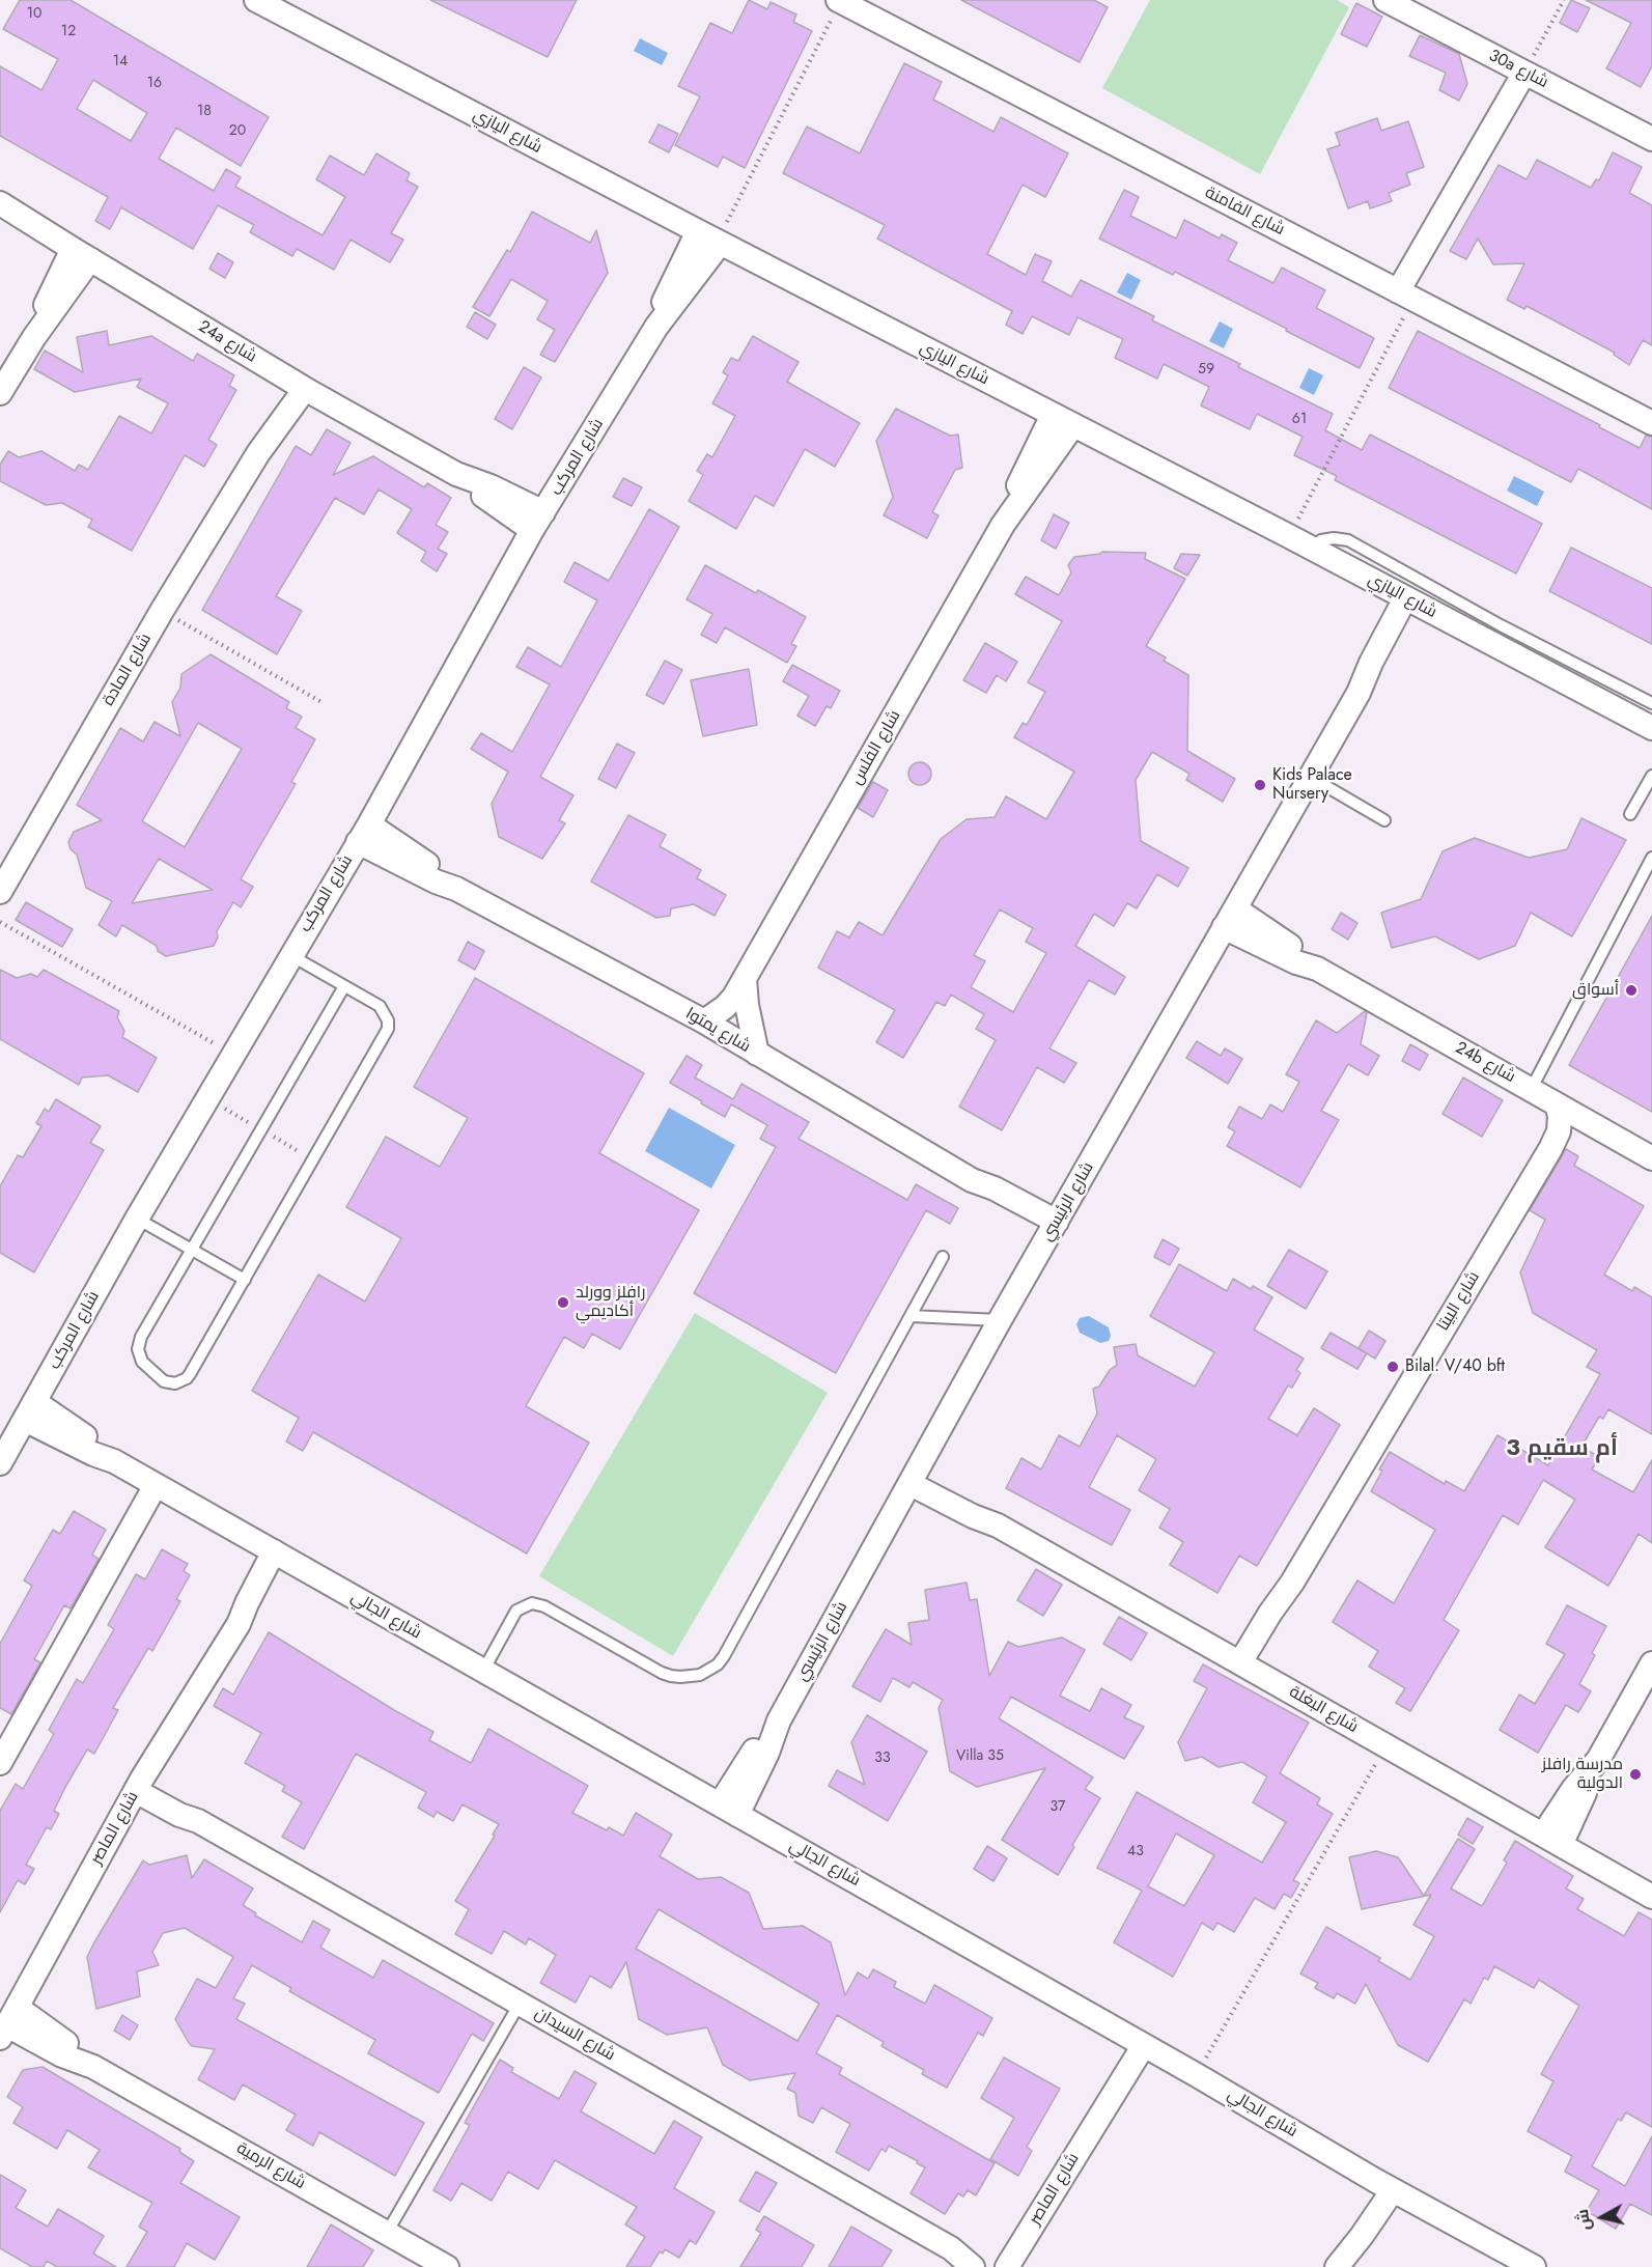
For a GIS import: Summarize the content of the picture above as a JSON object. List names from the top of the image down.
{
  "streets": {
    "street": [
      "30a شارع",
      "شارع اليازي",
      "شارع الفامنة",
      "24a شارع",
      "شارع المركب",
      "شارع المادة",
      "شارع الفلس",
      "شارع يمتوا",
      "24b شارع",
      "شارع الرئيسي",
      "شارع البيتا",
      "شارع الجالي",
      "شارع البغلة",
      "شارع الماصر",
      "شارع السيدان",
      "شارع الرمية"
    ]
  },
  "crossings": [
    ["شارع اليازي", "شارع المركب"],
    ["شارع اليازي", "شارع الفلس"],
    ["شارع اليازي", "شارع الرئيسي"],
    ["24a شارع", "شارع المركب"],
    ["24a شارع", "شارع المادة"],
    ["شارع المركب", "شارع يمتوا"],
    ["شارع المركب", "شارع الجالي"],
    ["شارع الفلس", "شارع يمتوا"],
    ["شارع يمتوا", "شارع الرئيسي"],
    ["24b شارع", "شارع الرئيسي"],
    ["24b شارع", "شارع البيتا"],
    ["شارع الرئيسي", "شارع الجالي"],
    ["شارع الرئيسي", "شارع البغلة"],
    ["شارع البيتا", "شارع البغلة"],
    ["شارع الجالي", "شارع الماصر"],
    ["شارع الماصر", "شارع السيدان"],
    ["شارع الماصر", "شارع الرمية"]
  ],
  "districts": ["أم سقيم 3"],
  "places": [
    "Kids Palace Nursery",
    "أسواق",
    "رافلز وورلد أكاديمي",
    "Bilal. V/40 bft",
    "مدرسة رافلز الدولية"
  ],
  "house_numbers": [
    "10",
    "12",
    "14",
    "16",
    "18",
    "20",
    "59",
    "61",
    "Villa 35",
    "33",
    "37",
    "43"
  ],
  "north": "left"
}
